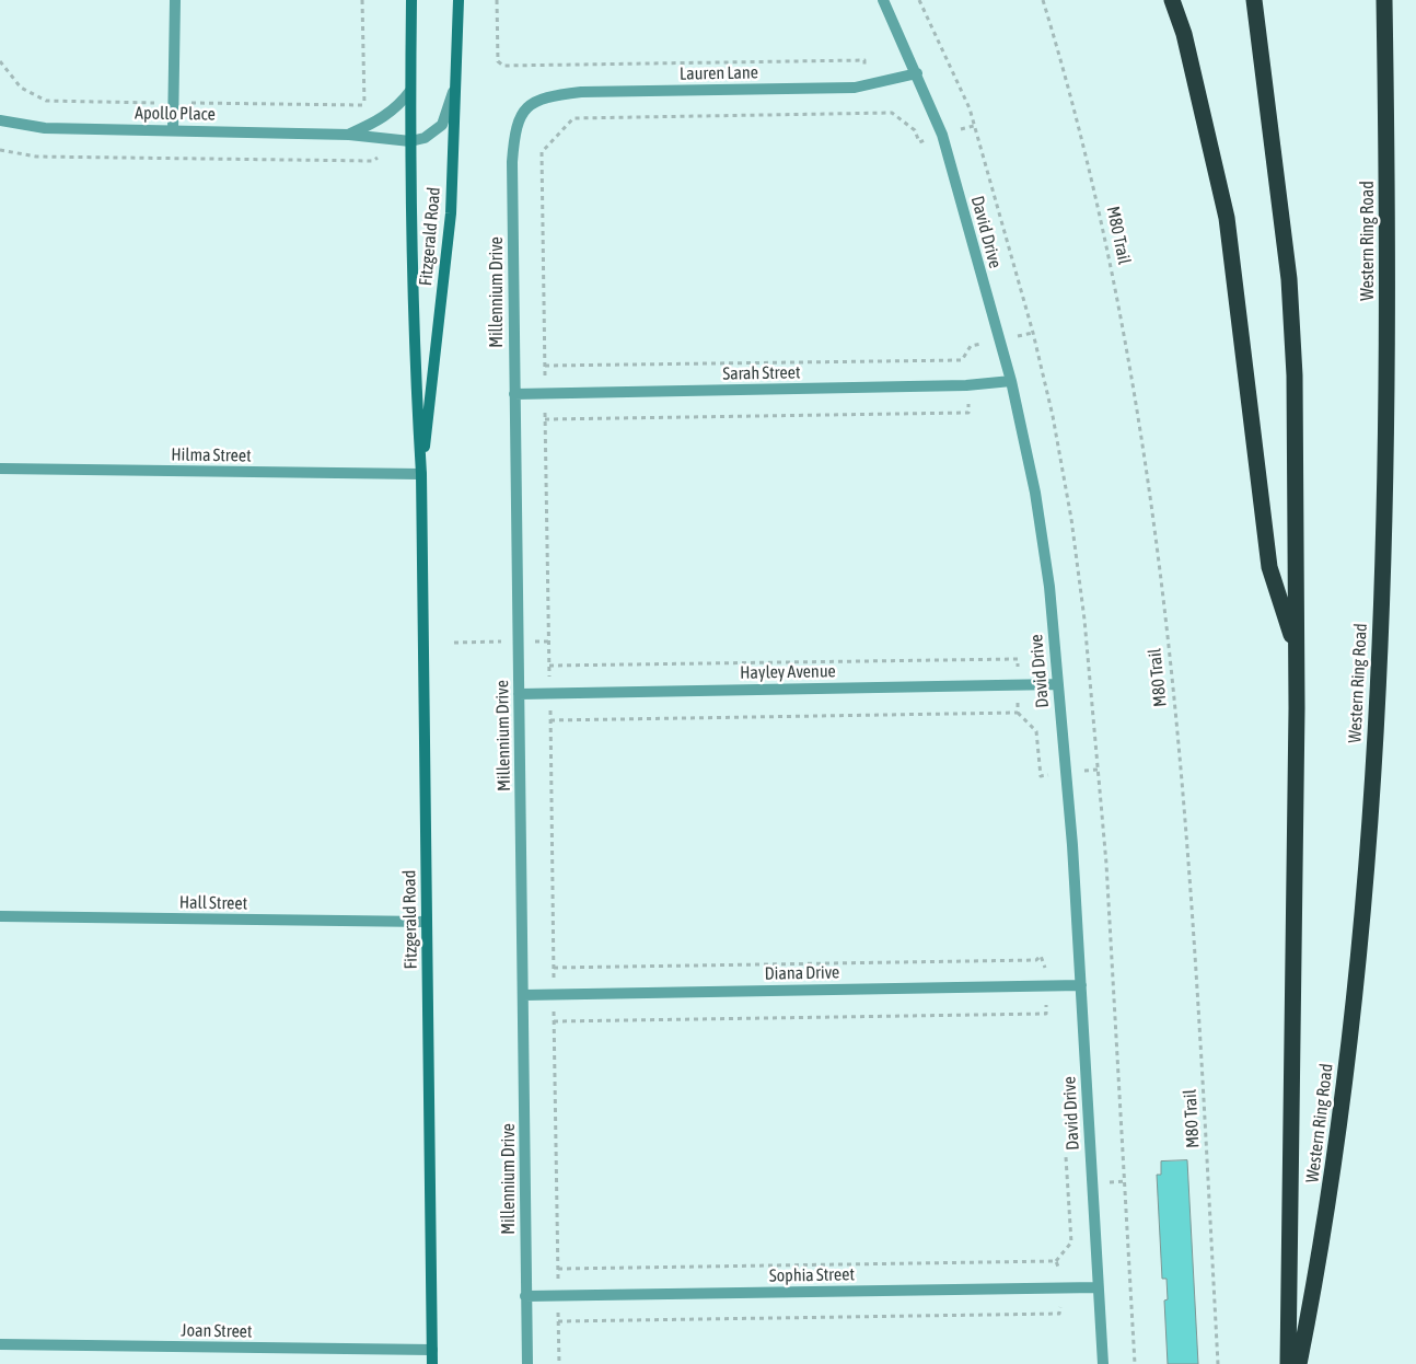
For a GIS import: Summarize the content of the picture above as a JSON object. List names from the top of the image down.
{
  "streets": {
    "highway": ["Western Ring Road"],
    "street": [
      "Lauren Lane",
      "Apollo Place",
      "David Drive",
      "Fitzgerald Road",
      "Millennium Drive",
      "Sarah Street",
      "Hilma Street",
      "Hayley Avenue",
      "Hall Street",
      "Diana Drive",
      "Sophia Street",
      "Joan Street"
    ],
    "path": ["M80 Trail"]
  },
  "crossings": [
    ["Lauren Lane", "David Drive"],
    ["Lauren Lane", "Millennium Drive"],
    ["Apollo Place", "Fitzgerald Road"],
    ["David Drive", "Sarah Street"],
    ["David Drive", "Hayley Avenue"],
    ["David Drive", "Diana Drive"],
    ["David Drive", "Sophia Street"],
    ["Fitzgerald Road", "Hilma Street"],
    ["Fitzgerald Road", "Hall Street"],
    ["Fitzgerald Road", "Joan Street"],
    ["Millennium Drive", "Sarah Street"],
    ["Millennium Drive", "Hayley Avenue"],
    ["Millennium Drive", "Diana Drive"],
    ["Millennium Drive", "Sophia Street"]
  ]
}
